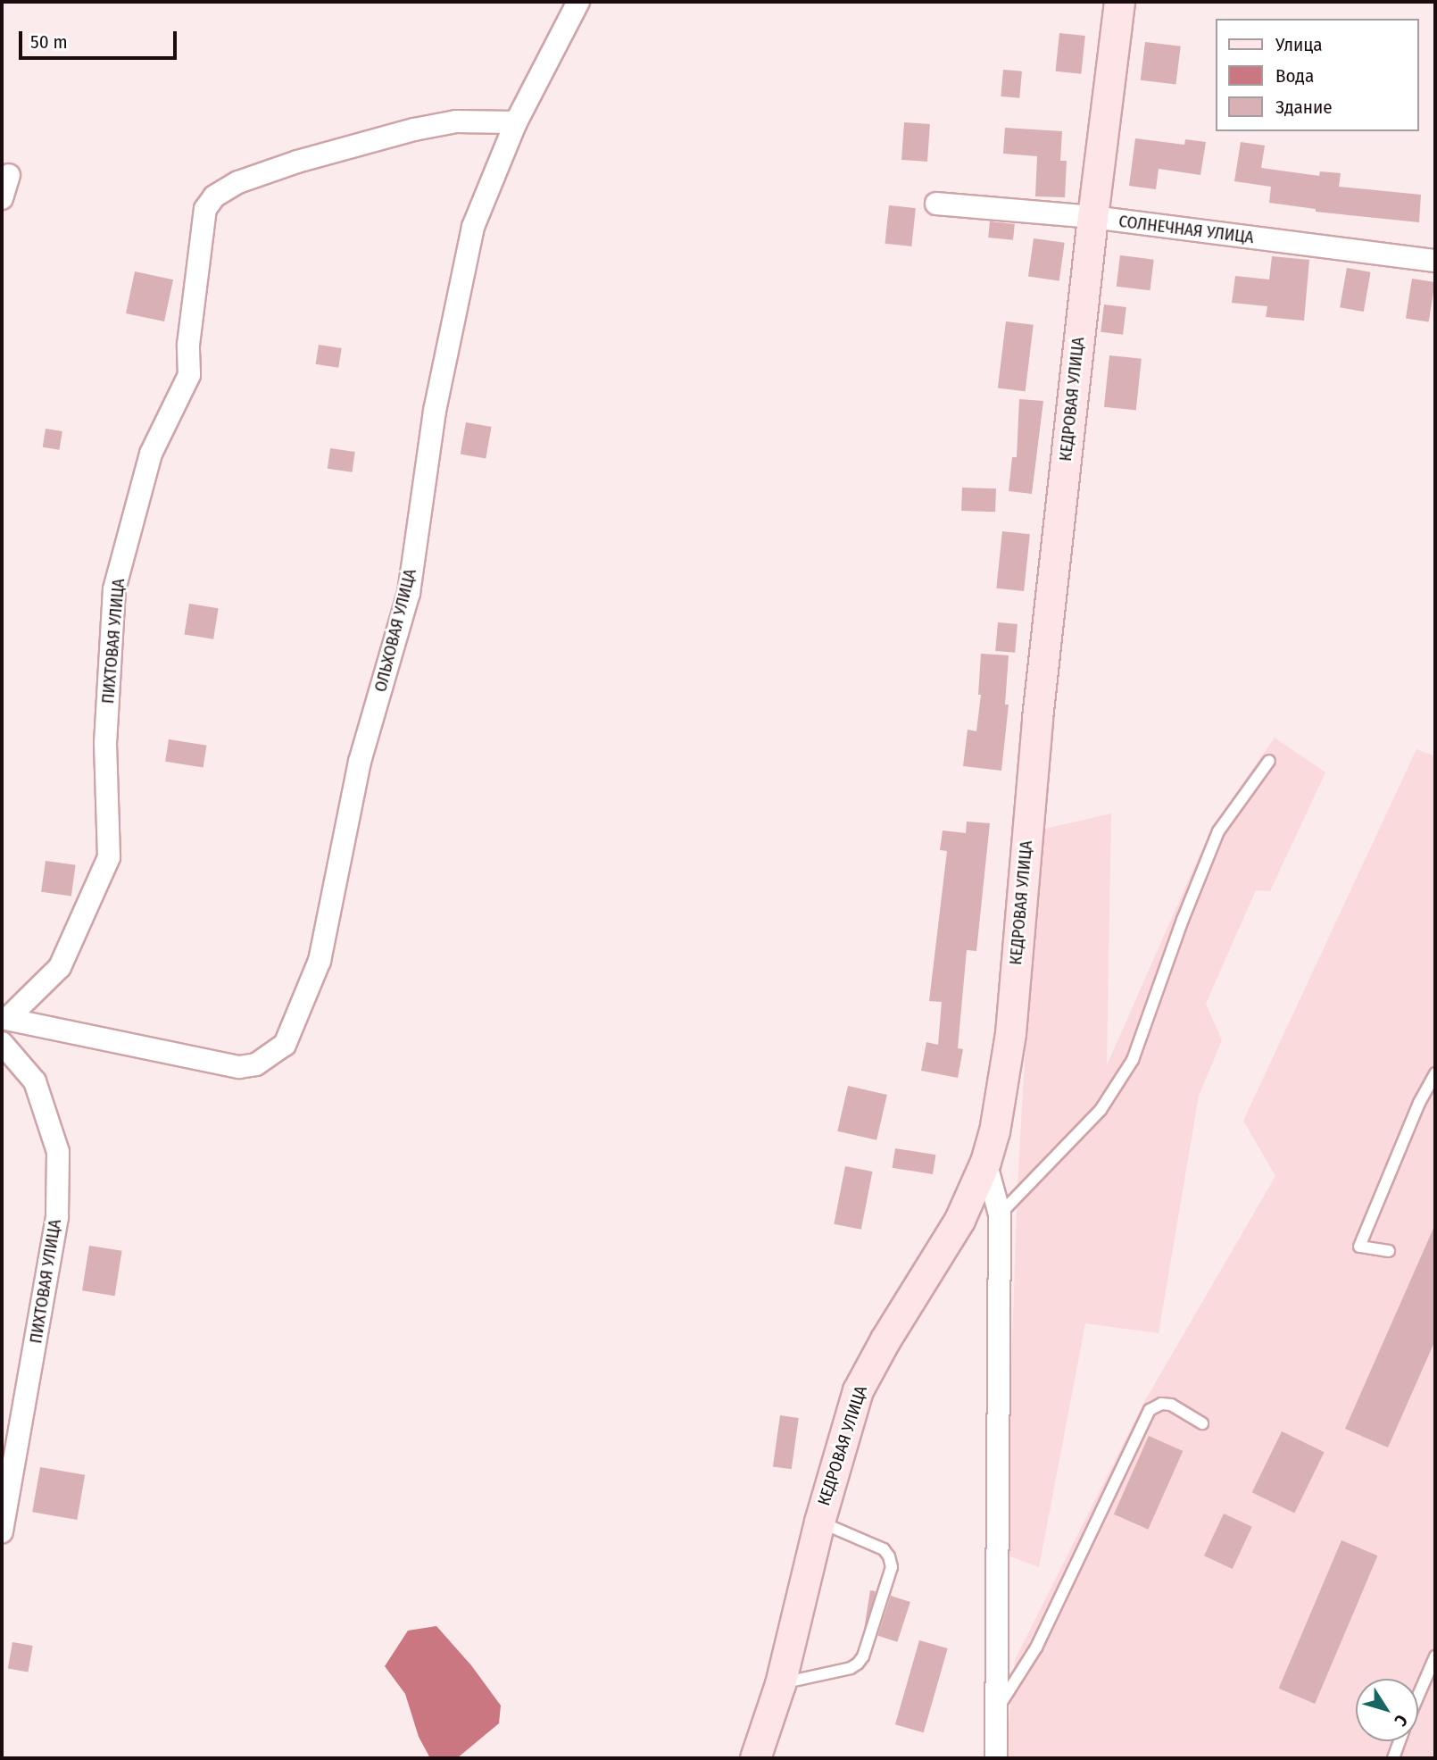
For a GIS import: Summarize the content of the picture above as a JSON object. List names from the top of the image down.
{
  "streets": {
    "street": [
      "СОЛНЕЧНАЯ УЛИЦА",
      "КЕДРОВАЯ УЛИЦА",
      "ОЛЬХОВАЯ УЛИЦА",
      "ПИХТОВАЯ УЛИЦА"
    ]
  },
  "crossings": [
    ["СОЛНЕЧНАЯ УЛИЦА", "КЕДРОВАЯ УЛИЦА"],
    ["ОЛЬХОВАЯ УЛИЦА", "ПИХТОВАЯ УЛИЦА"]
  ],
  "legend": ["Улица", "Вода", "Здание"],
  "scale_bar": "50 m",
  "north": "bottom right"
}
